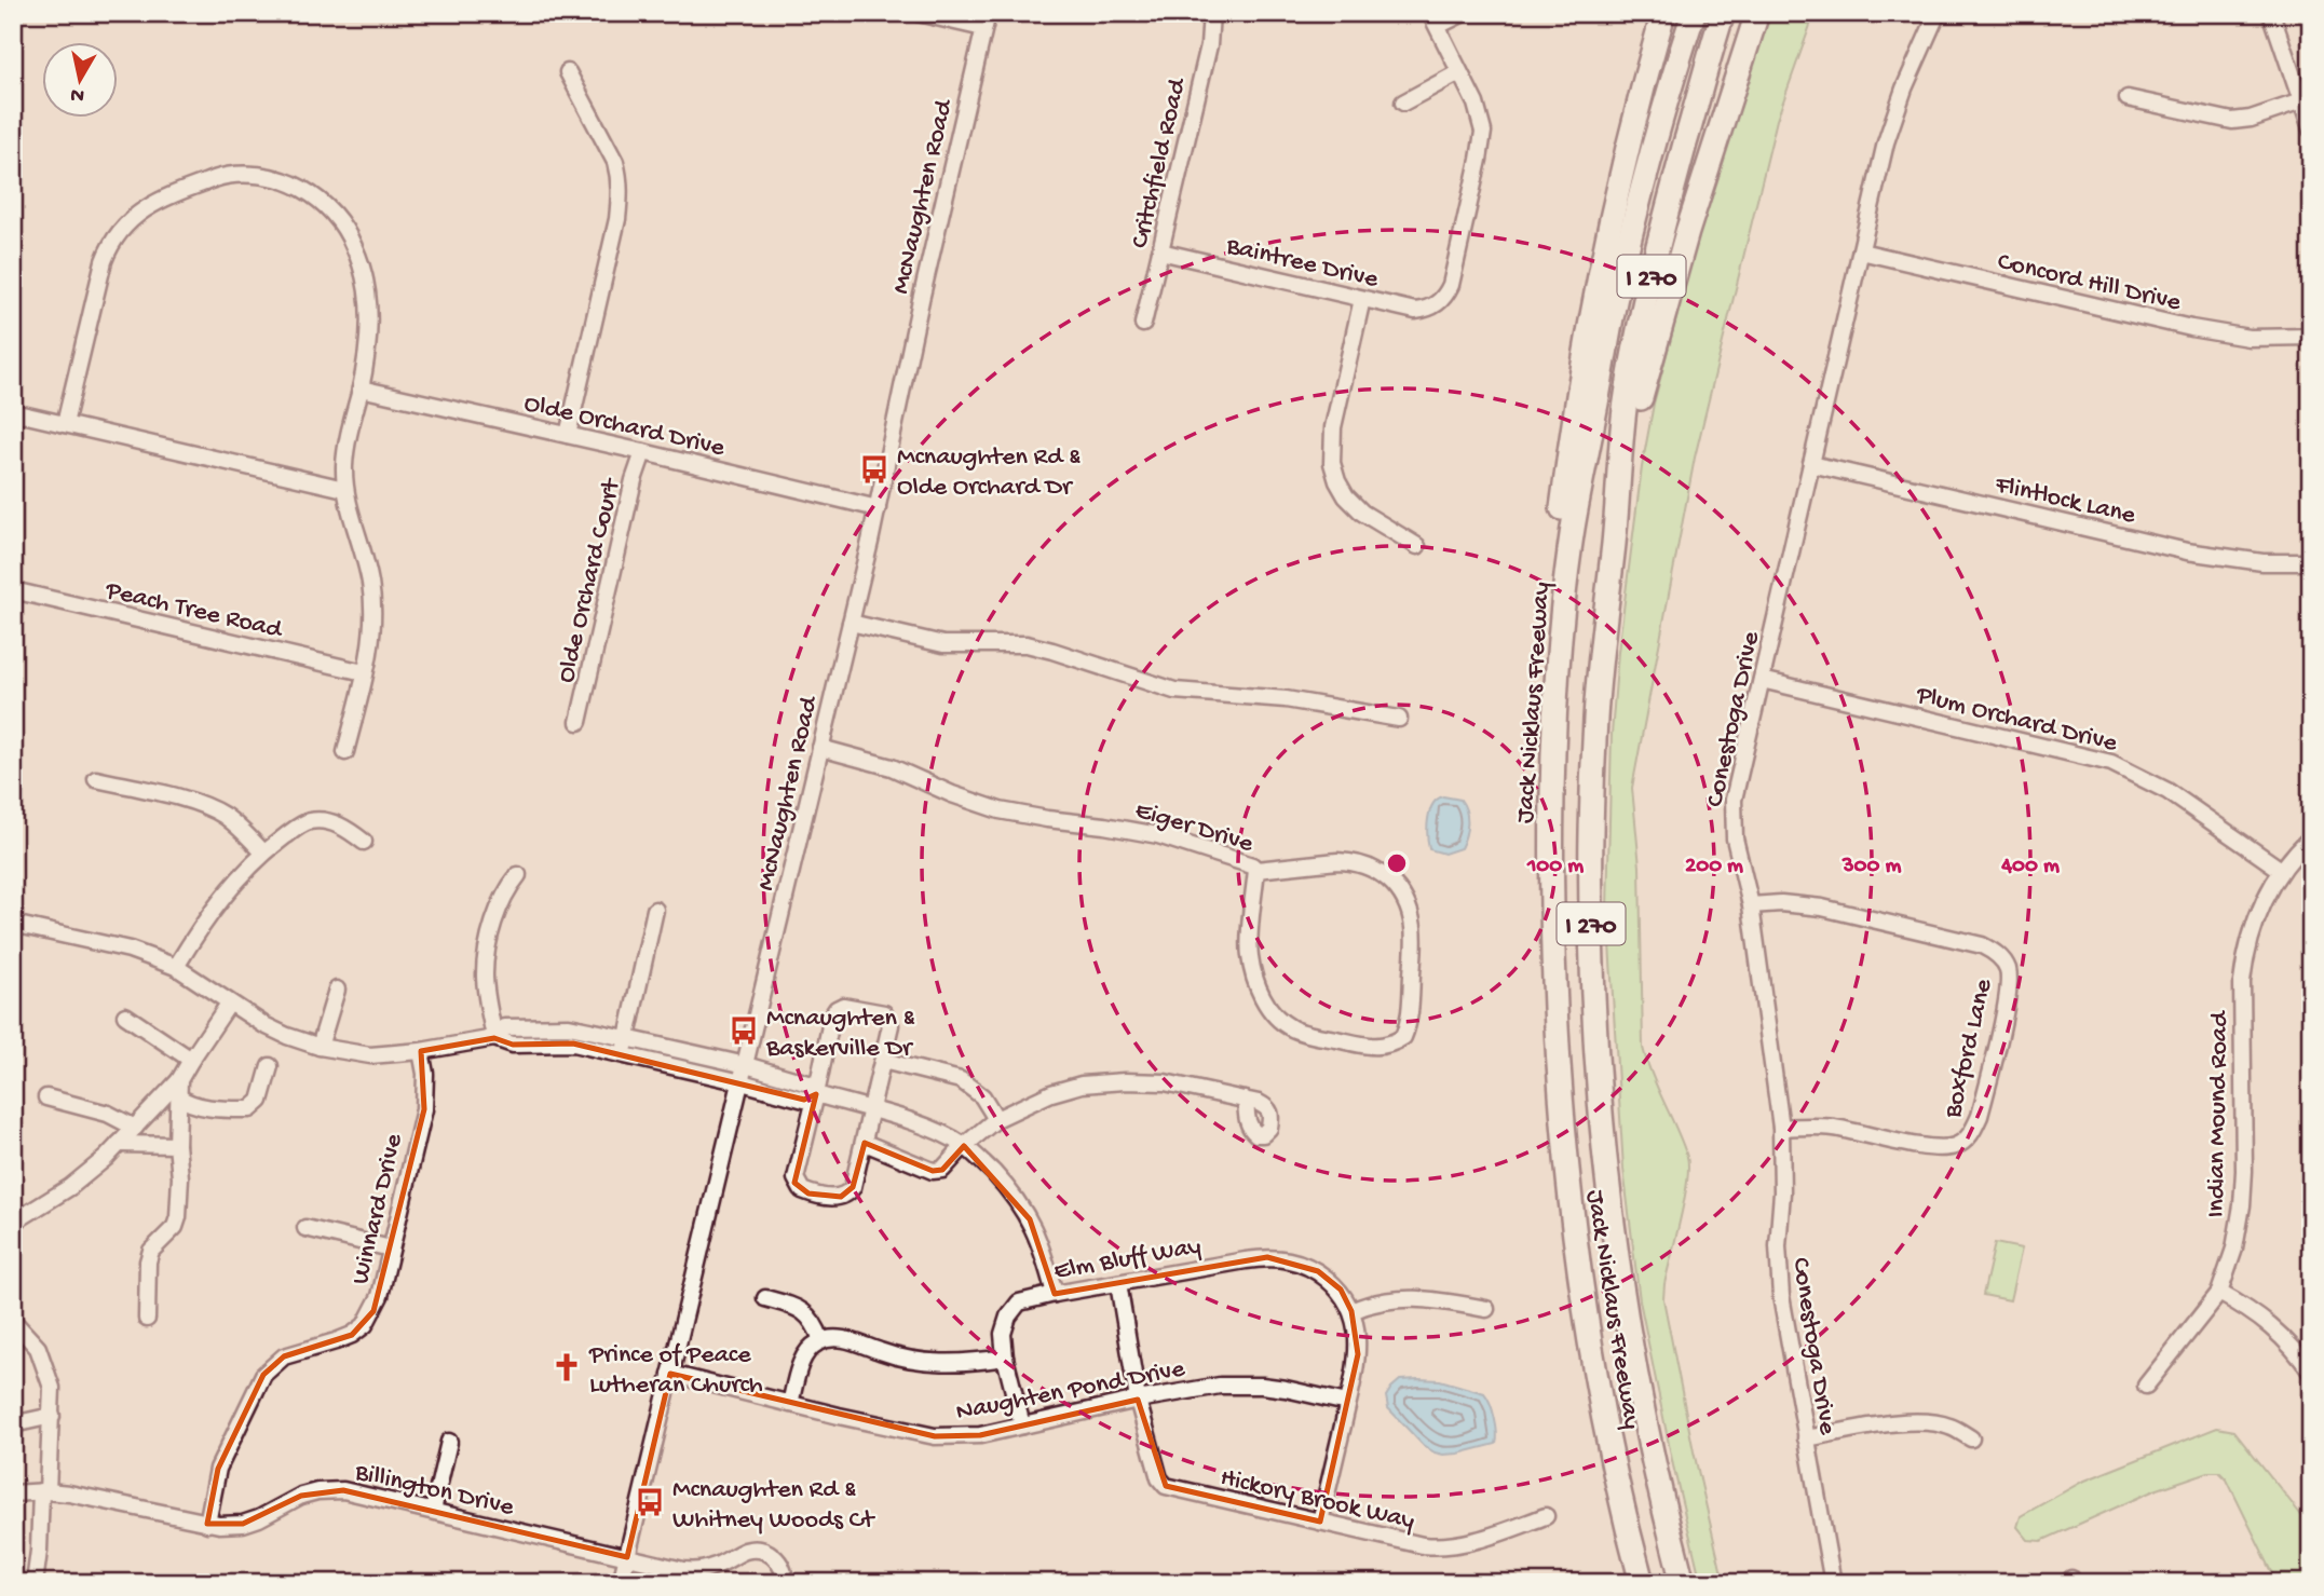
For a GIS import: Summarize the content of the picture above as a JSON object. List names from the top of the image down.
{
  "streets": {
    "highway": ["I 270", "Jack Nicklaus Freeway"],
    "street": [
      "Critchfield Road",
      "McNaughten Road",
      "Baintree Drive",
      "Concord Hill Drive",
      "Olde Orchard Drive",
      "Flintlock Lane",
      "Olde Orchard Court",
      "Peach Tree Road",
      "Plum Orchard Drive",
      "Conestoga Drive",
      "Eiger Drive",
      "Boxford Lane",
      "Indian Mound Road",
      "Winnard Drive",
      "Elm Bluff Way",
      "Naughten Pond Drive",
      "Billington Drive",
      "Hickory Brook Way"
    ]
  },
  "crossings": [
    ["Critchfield Road", "Baintree Drive"],
    ["McNaughten Road", "Olde Orchard Drive"],
    ["McNaughten Road", "Eiger Drive"],
    ["McNaughten Road", "Naughten Pond Drive"],
    ["McNaughten Road", "Billington Drive"],
    ["Concord Hill Drive", "Conestoga Drive"],
    ["Olde Orchard Drive", "Olde Orchard Court"],
    ["Flintlock Lane", "Conestoga Drive"],
    ["Plum Orchard Drive", "Conestoga Drive"],
    ["Plum Orchard Drive", "Indian Mound Road"],
    ["Conestoga Drive", "Boxford Lane"],
    ["Winnard Drive", "Billington Drive"],
    ["Elm Bluff Way", "Naughten Pond Drive"],
    ["Naughten Pond Drive", "Hickory Brook Way"]
  ],
  "places": {
    "bus stop": ["Mcnaughten Rd & Olde Orchard Dr", "Mcnaughten & Baskerville Dr", "Mcnaughten Rd & Whitney Woods Ct"],
    "church": ["Prince of Peace Lutheran Church"]
  },
  "north": "bottom",
  "rings": [
    "100 m",
    "200 m",
    "300 m",
    "400 m"
  ]
}
